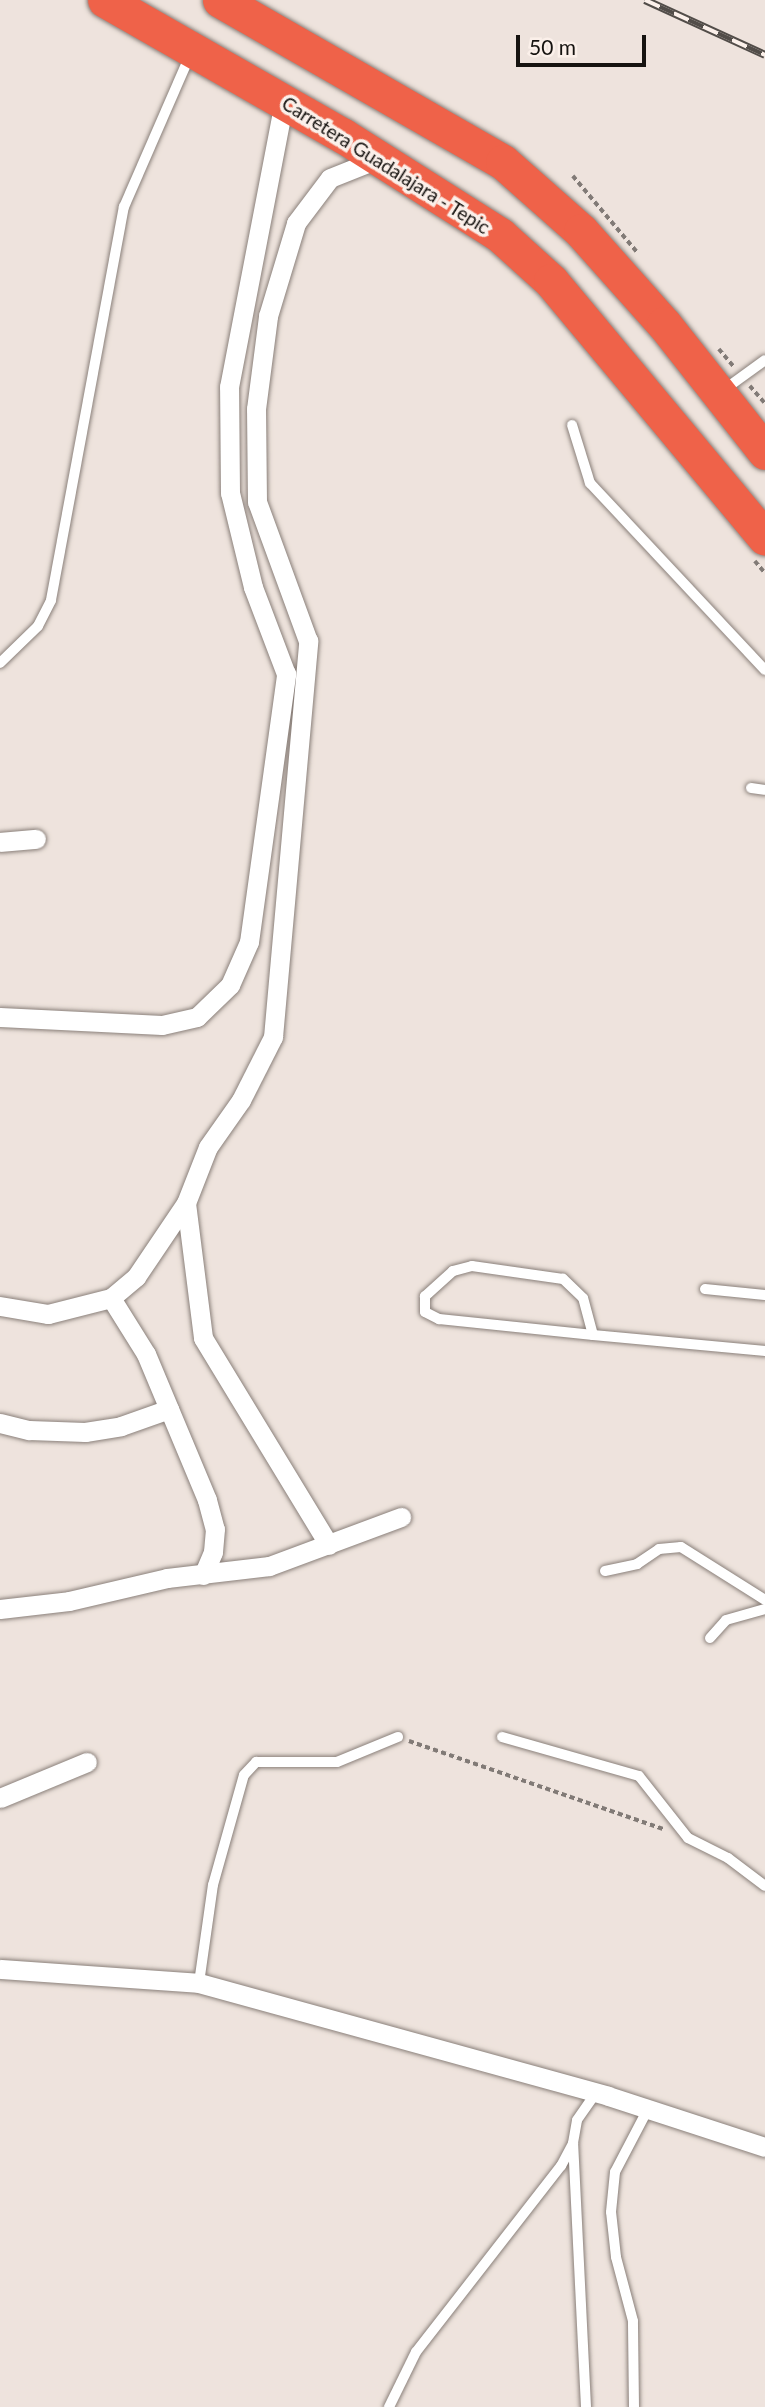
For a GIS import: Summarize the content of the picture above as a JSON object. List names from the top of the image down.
{
  "streets": {
    "highway": ["Carretera Guadalajara - Tepic"]
  },
  "scale_bar": "50 m"
}
